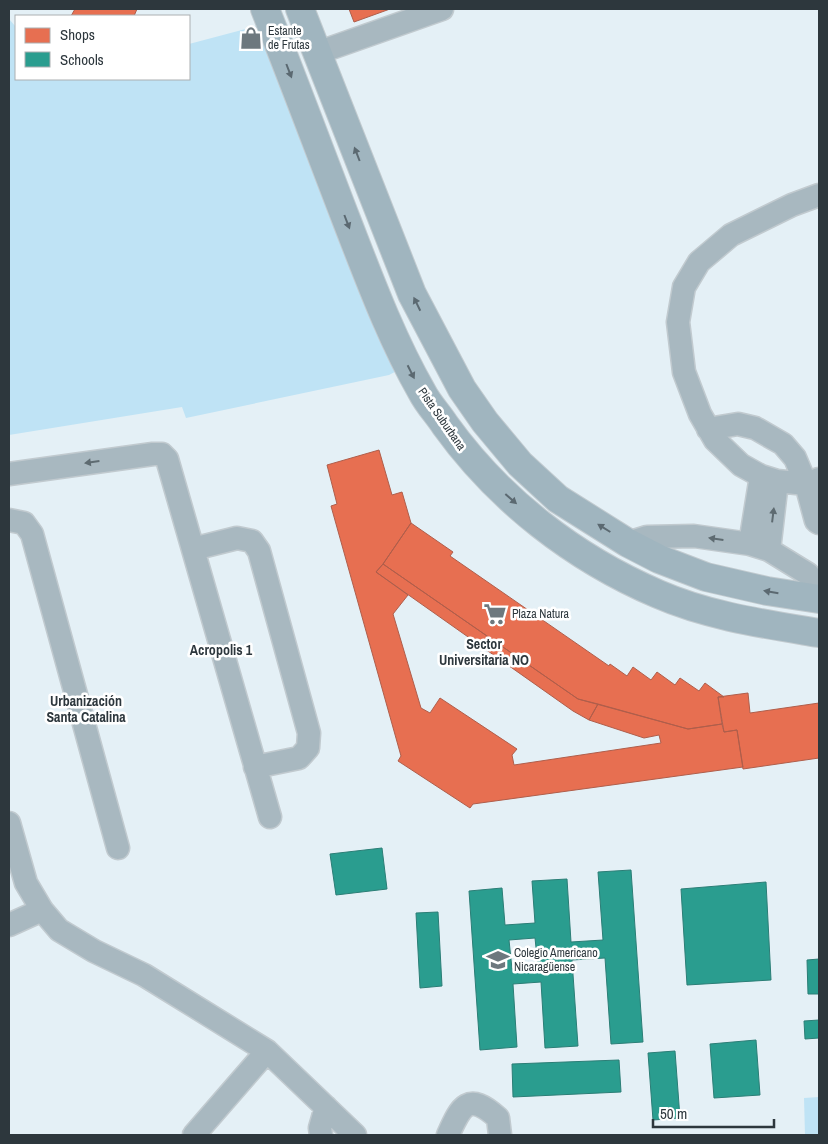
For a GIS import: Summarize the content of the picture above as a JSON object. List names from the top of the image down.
{
  "streets": {
    "main road": ["Pista Suburbana"]
  },
  "districts": ["Sector Universitaria NO", "Acropolis 1", "Urbanización Santa Catalina"],
  "places": {
    "shop": ["Estante de Frutas"],
    "supermarket": ["Plaza Natura"],
    "school or university": ["Colegio Americano Nicaragüense"]
  },
  "legend": ["Shops", "Schools"],
  "scale_bar": "50 m"
}
